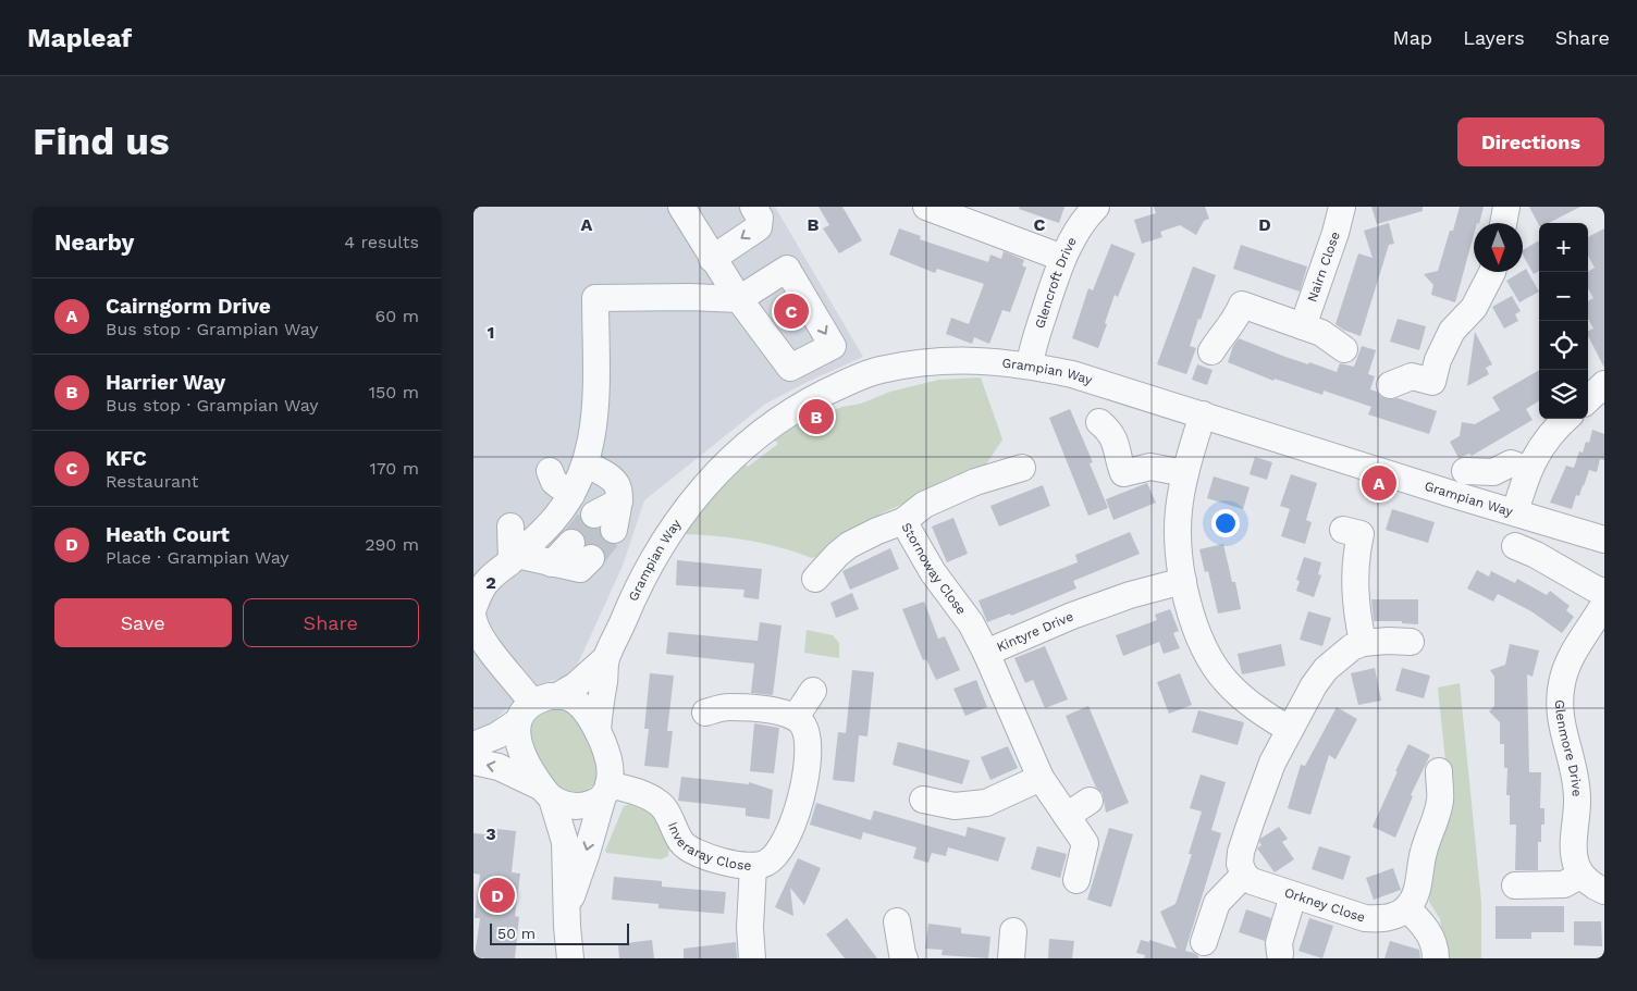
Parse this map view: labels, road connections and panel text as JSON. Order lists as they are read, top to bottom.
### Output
{
  "streets": {
    "street": [
      "Nairn Close",
      "Glencroft Drive",
      "Grampian Way",
      "Stornoway Close",
      "Kintyre Drive",
      "Glenmore Drive",
      "Inveraray Close",
      "Orkney Close"
    ]
  },
  "crossings": [
    ["Glencroft Drive", "Grampian Way"],
    ["Grampian Way", "Inveraray Close"],
    ["Stornoway Close", "Kintyre Drive"]
  ],
  "scale_bar": "50 m",
  "north": "bottom",
  "page": {
    "header": "Mapleaf",
    "nav": ["Map", "Layers", "Share"],
    "buttons": [
      "Directions",
      ["Save", "Share"]
    ],
    "title": "Find us",
    "heading": ["Nearby", "4 results"],
    "map_buttons": ["+", "−"],
    "list": [
      {
        "mark": "A",
        "name": "Cairngorm Drive",
        "note": "Bus stop · Grampian Way",
        "value": "60 m"
      },
      {
        "mark": "B",
        "name": "Harrier Way",
        "note": "Bus stop · Grampian Way",
        "value": "150 m"
      },
      {
        "mark": "C",
        "name": "KFC",
        "note": "Restaurant",
        "value": "170 m"
      },
      {
        "mark": "D",
        "name": "Heath Court",
        "note": "Place · Grampian Way",
        "value": "290 m"
      }
    ],
    "pins": [
      "C",
      "B",
      "A",
      "D"
    ],
    "scale": "50 m"
  },
  "grid": {
    "columns": [
      "A",
      "B",
      "C",
      "D"
    ],
    "rows": ["1", "2", "3"]
  }
}
